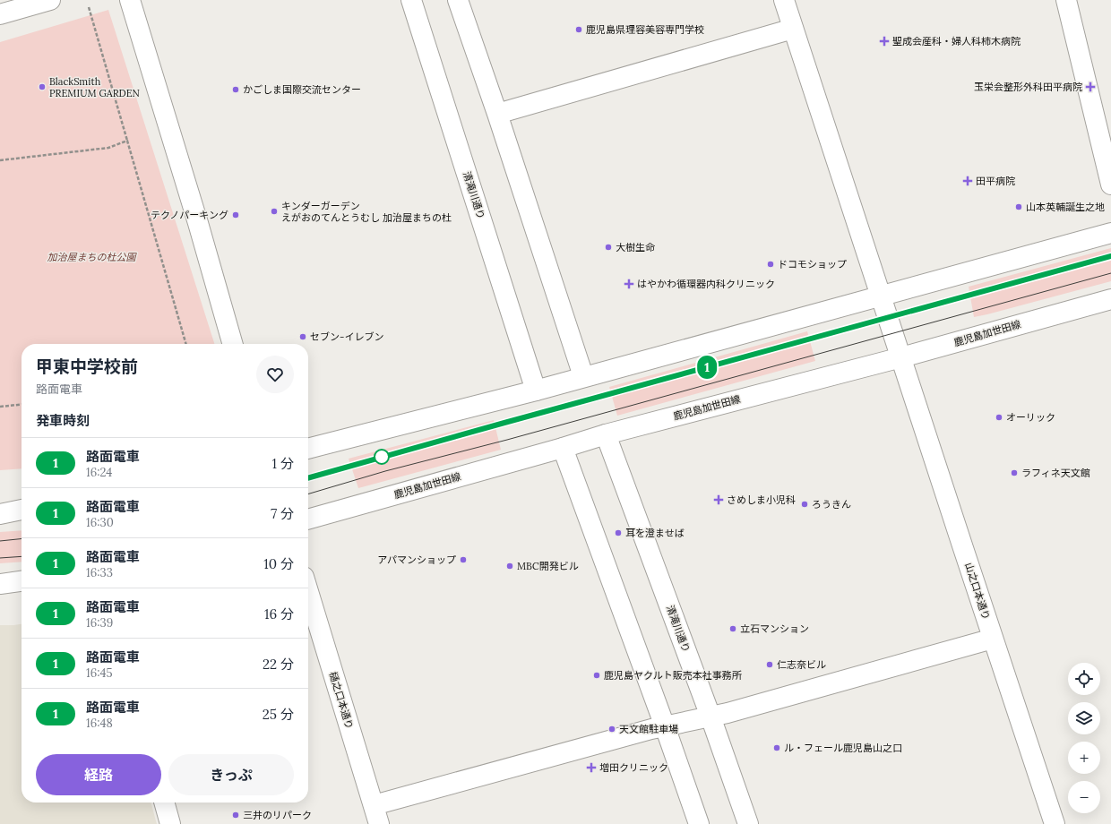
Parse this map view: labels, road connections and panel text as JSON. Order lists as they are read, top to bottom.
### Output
{
  "streets": {
    "street": [
      "清滝川通り",
      "鹿児島加世田線",
      "山之口本通り",
      "樋之口本通り"
    ]
  },
  "crossings": [
    ["清滝川通り", "鹿児島加世田線"],
    ["鹿児島加世田線", "山之口本通り"]
  ],
  "parks": ["加治屋まちの杜公園"],
  "places": {
    "other": [
      "鹿児島県理容美容専門学校",
      "BlackSmith PREMIUM GARDEN",
      "かごしま国際交流センター",
      "山本英輔誕生之地",
      "キンダーガーデン えがおのてんとうむし 加治屋まちの杜",
      "テクノパーキング",
      "大樹生命",
      "ドコモショップ",
      "セブン-イレブン",
      "オーリック",
      "ラフィネ天文館",
      "ろうきん",
      "耳を澄ませば",
      "アパマンショップ",
      "MBC開発ビル",
      "立石マンション",
      "仁志奈ビル",
      "鹿児島ヤクルト販売本社事務所",
      "天文館駐車場",
      "ル・フェール鹿児島山之口",
      "三井のリパーク"
    ],
    "health": [
      "聖成会産科・婦人科柿木病院",
      "玉栄会整形外科田平病院",
      "田平病院",
      "はやかわ循環器内科クリニック",
      "さめしま小児科",
      "増田クリニック"
    ]
  },
  "lines": ["tram line 1"],
  "page": {
    "on_map": "1",
    "heading": [
      ["甲東中学校前", "路面電車"],
      "発車時刻"
    ],
    "list": [
      {
        "mark": "1",
        "name": "路面電車",
        "note": "16:24",
        "value": "1 分"
      },
      {
        "mark": "1",
        "name": "路面電車",
        "note": "16:30",
        "value": "7 分"
      },
      {
        "mark": "1",
        "name": "路面電車",
        "note": "16:33",
        "value": "10 分"
      },
      {
        "mark": "1",
        "name": "路面電車",
        "note": "16:39",
        "value": "16 分"
      },
      {
        "mark": "1",
        "name": "路面電車",
        "note": "16:45",
        "value": "22 分"
      },
      {
        "mark": "1",
        "name": "路面電車",
        "note": "16:48",
        "value": "25 分"
      }
    ],
    "map_buttons": ["+", "−"],
    "buttons": ["経路", "きっぷ"]
  }
}
